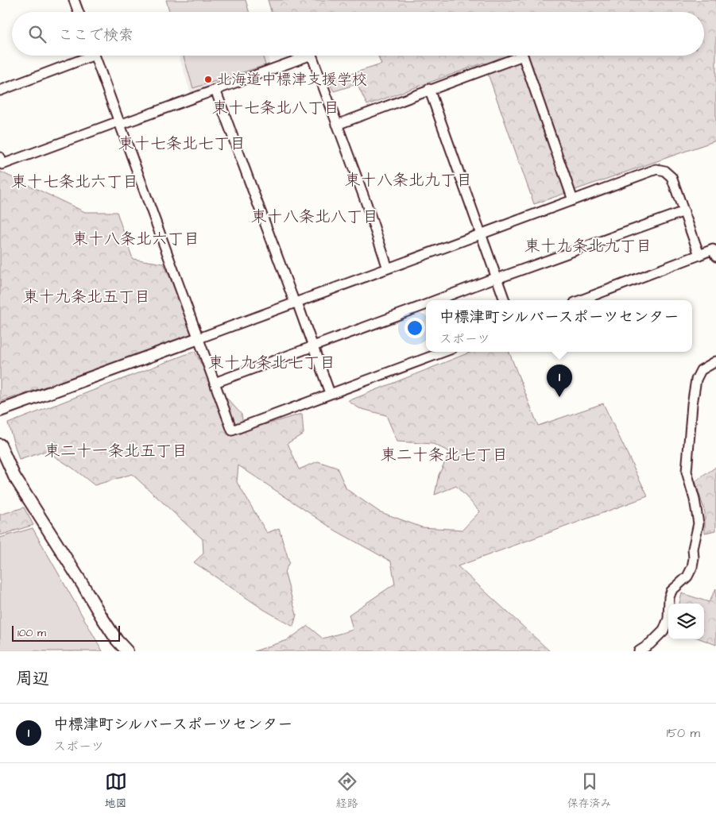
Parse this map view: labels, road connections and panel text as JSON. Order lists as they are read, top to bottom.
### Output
{
  "districts": [
    "東十七条北八丁目",
    "東十七条北七丁目",
    "東十八条北九丁目",
    "東十七条北六丁目",
    "東十八条北八丁目",
    "東十八条北六丁目",
    "東十九条北九丁目",
    "東十九条北五丁目",
    "東十九条北七丁目",
    "東二十一条北五丁目",
    "東二十条北七丁目"
  ],
  "places": ["北海道中標津支援学校"],
  "scale_bar": "100 m",
  "page": {
    "search": "ここで検索",
    "popup": ["中標津町シルバースポーツセンター", "スポーツ"],
    "pins": "1",
    "scale": "100 m",
    "heading": "周辺",
    "list": [
      {
        "mark": "1",
        "name": "中標津町シルバースポーツセンター",
        "note": "スポーツ",
        "value": "150 m"
      }
    ],
    "nav": ["地図", "経路", "保存済み"]
  }
}
